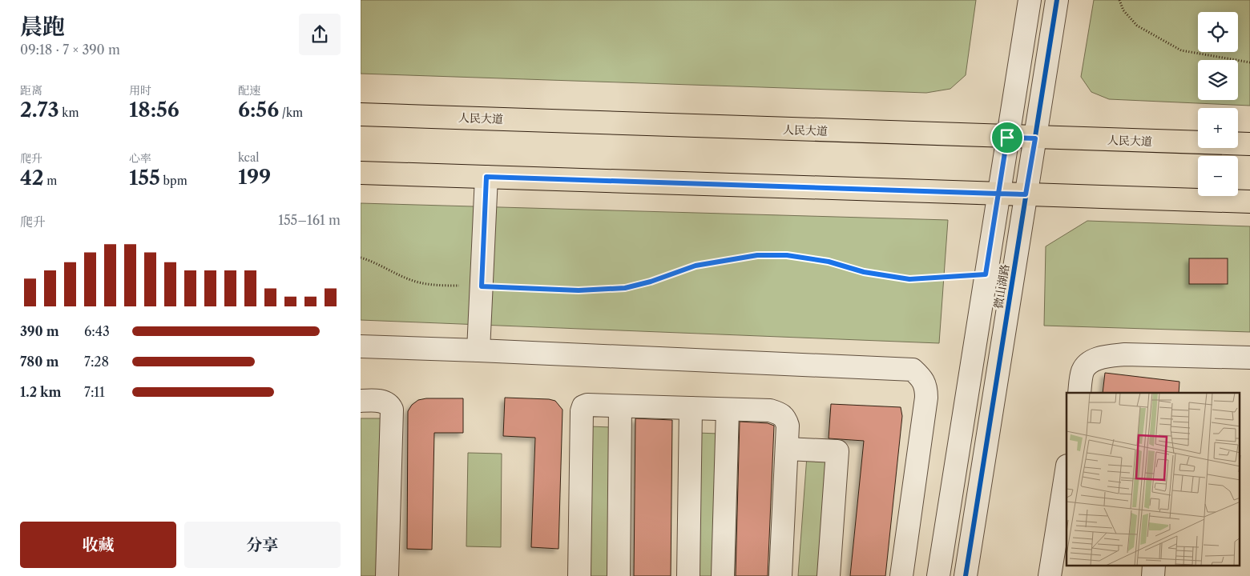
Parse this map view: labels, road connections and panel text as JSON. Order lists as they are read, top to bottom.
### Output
{
  "streets": {
    "main road": ["人民大道"],
    "street": ["微山湖路"]
  },
  "crossings": [
    ["人民大道", "微山湖路"]
  ],
  "page": {
    "heading": ["晨跑", "09:18 · 7 × 390 m"],
    "map_buttons": ["+", "−"],
    "stats": [
      ["距离", "2.73 km"],
      ["用时", "18:56"],
      ["配速", "6:56 /km"],
      ["爬升", "42 m"],
      ["心率", "155 bpm"],
      ["kcal", "199"]
    ],
    "chart": ["爬升", "155–161 m"],
    "list": [
      {
        "name": "390 m",
        "note": "6:43"
      },
      {
        "name": "780 m",
        "note": "7:28"
      },
      {
        "name": "1.2 km",
        "note": "7:11"
      }
    ],
    "buttons": ["收藏", "分享"]
  }
}
